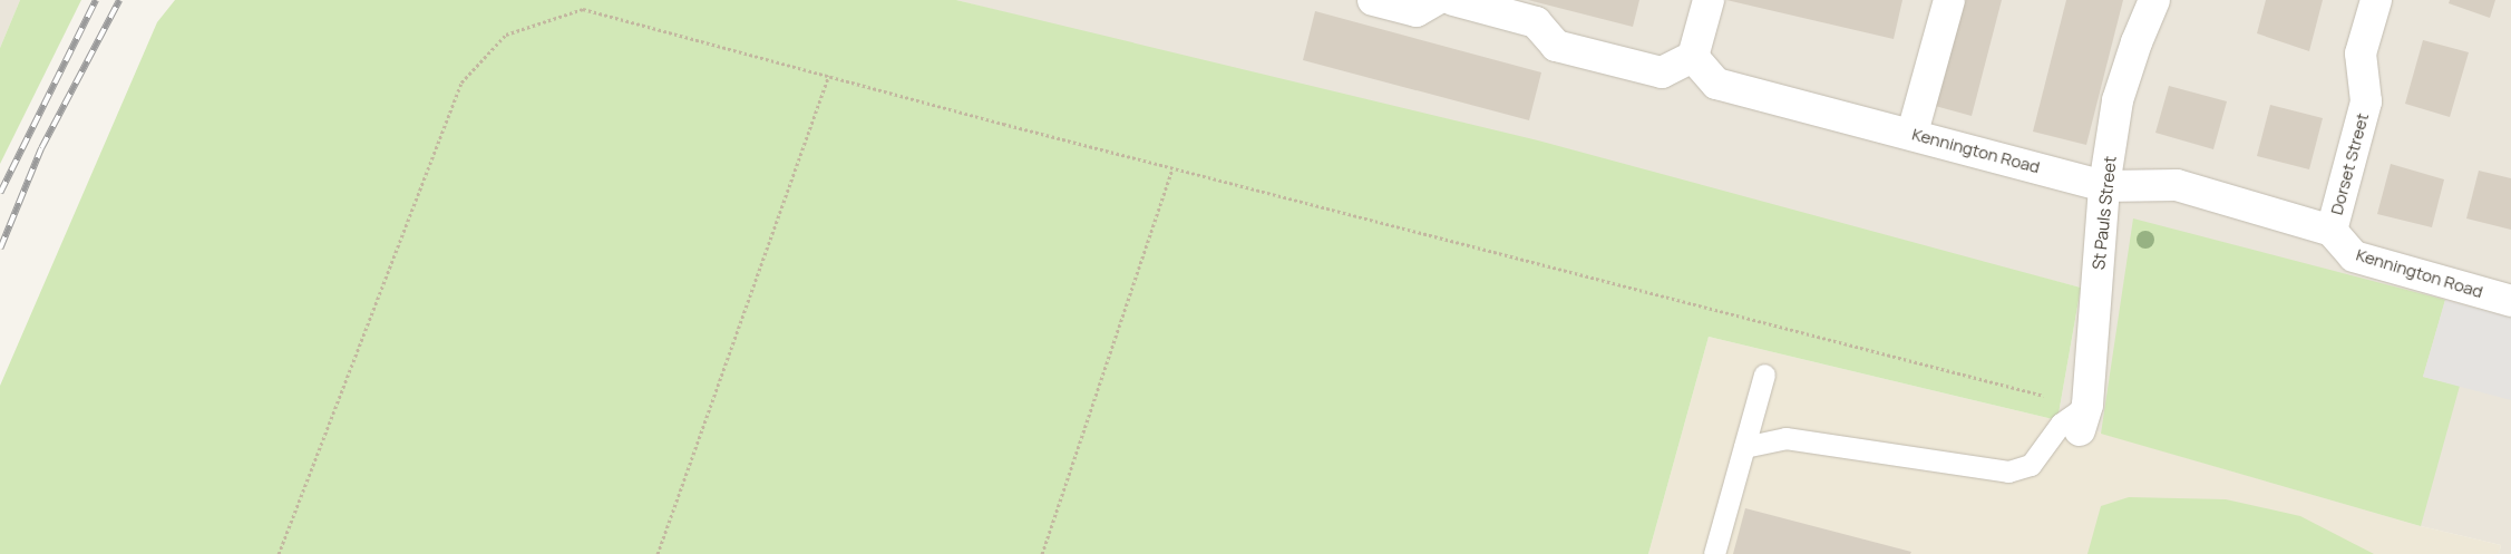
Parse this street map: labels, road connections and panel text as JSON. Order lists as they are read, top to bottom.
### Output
{
  "streets": {
    "street": ["Kennington Road", "Dorset Street", "St Pauls Street"]
  },
  "crossings": [
    ["Kennington Road", "Dorset Street"],
    ["Kennington Road", "St Pauls Street"]
  ]
}
